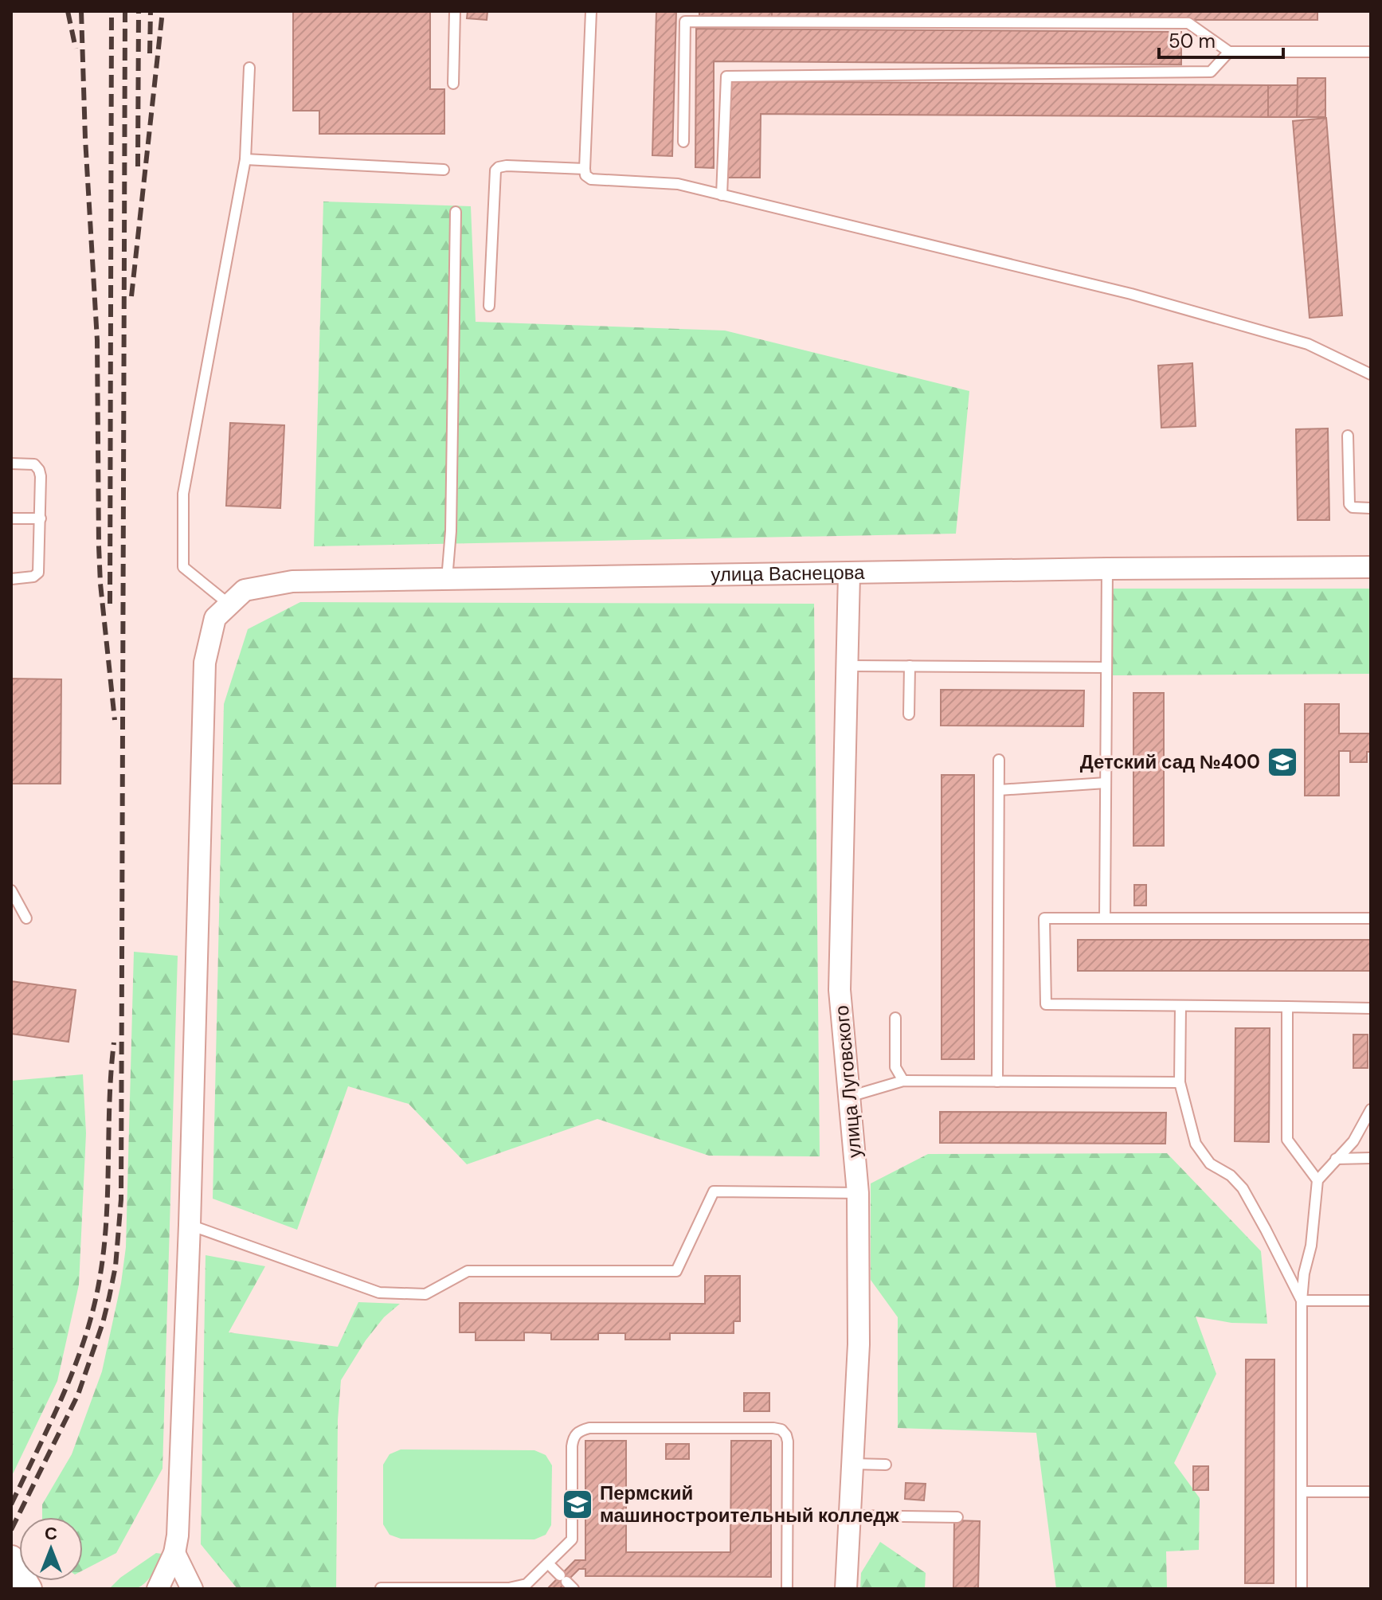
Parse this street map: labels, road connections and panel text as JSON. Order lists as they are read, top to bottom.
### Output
{
  "streets": {
    "street": ["улица Васнецова", "улица Луговского"]
  },
  "crossings": [
    ["улица Васнецова", "улица Луговского"]
  ],
  "places": {
    "school or university": ["Детский сад №400", "Пермский машиностроительный колледж"]
  },
  "scale_bar": "50 m",
  "north": "top"
}
